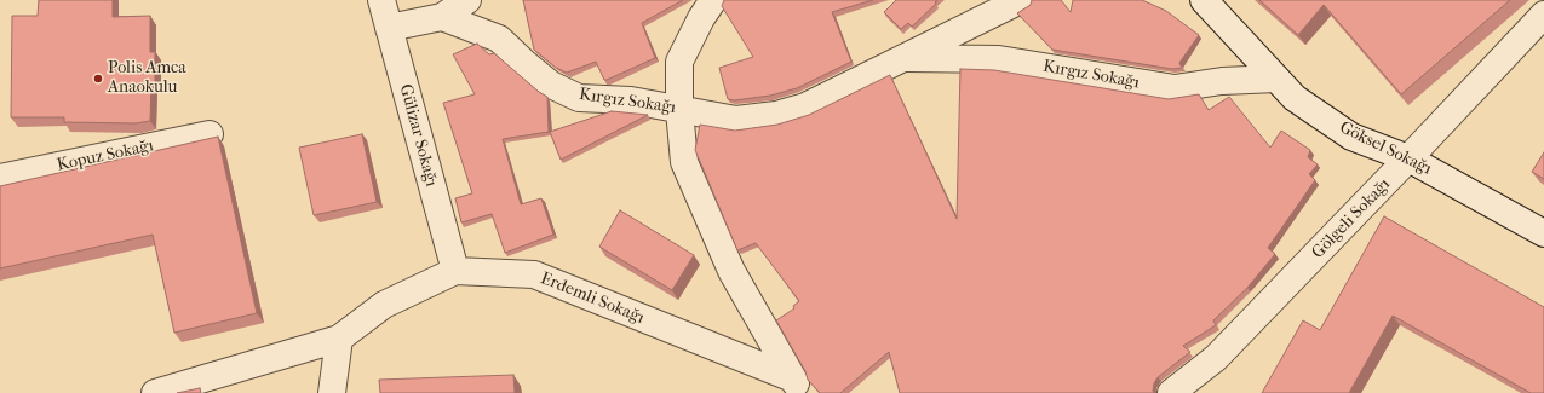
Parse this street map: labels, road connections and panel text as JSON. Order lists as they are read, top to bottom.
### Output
{
  "streets": {
    "street": [
      "Kırgız Sokağı",
      "Gülizar Sokağı",
      "Göksel Sokağı",
      "Kopuz Sokağı",
      "Gölgeli Sokağı",
      "Erdemli Sokağı"
    ]
  },
  "crossings": [
    ["Kırgız Sokağı", "Göksel Sokağı"],
    ["Gülizar Sokağı", "Erdemli Sokağı"],
    ["Göksel Sokağı", "Gölgeli Sokağı"]
  ],
  "places": ["Polis Amca Anaokulu"]
}
